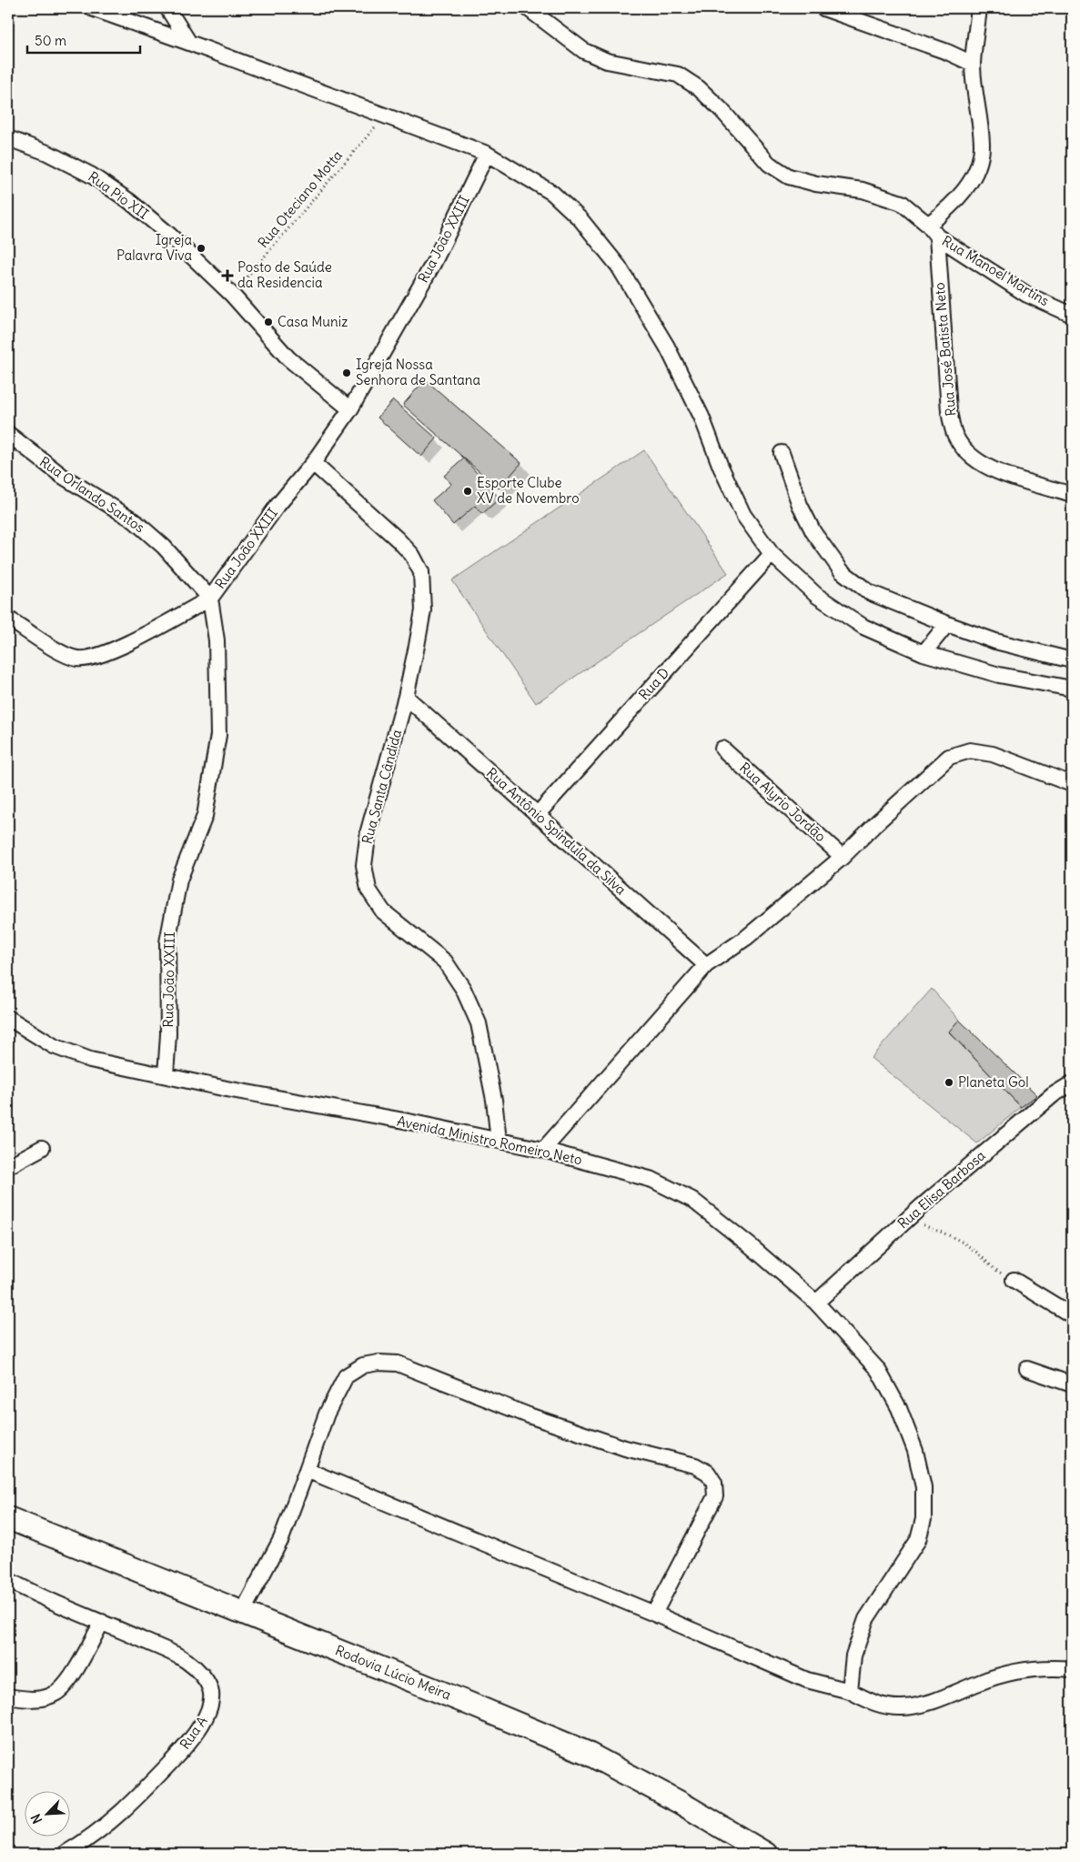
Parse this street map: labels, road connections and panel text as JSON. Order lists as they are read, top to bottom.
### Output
{
  "streets": {
    "highway": ["Rodovia Lúcio Meira"],
    "street": [
      "Rua Pio XII",
      "Rua João XXIII",
      "Rua Manoel Martins",
      "Rua José Batista Neto",
      "Rua Orlando Santos",
      "Rua D",
      "Rua Santa Cândida",
      "Rua Alyrio Jordão",
      "Rua Antônio Spindula da Silva",
      "Avenida Ministro Romeiro Neto",
      "Rua Elisa Barbosa",
      "Rua A"
    ],
    "path": ["Rua Oteciano Motta"]
  },
  "crossings": [
    ["Rua Pio XII", "Rua Oteciano Motta"],
    ["Rua Pio XII", "Rua João XXIII"],
    ["Rua João XXIII", "Rua Orlando Santos"],
    ["Rua João XXIII", "Rua Santa Cândida"],
    ["Rua João XXIII", "Avenida Ministro Romeiro Neto"],
    ["Rua Manoel Martins", "Rua José Batista Neto"],
    ["Rua D", "Rua Antônio Spindula da Silva"],
    ["Rua Santa Cândida", "Rua Antônio Spindula da Silva"],
    ["Rua Santa Cândida", "Avenida Ministro Romeiro Neto"],
    ["Avenida Ministro Romeiro Neto", "Rua Elisa Barbosa"]
  ],
  "places": {
    "other": [
      "Igreja Palavra Viva",
      "Casa Muniz",
      "Igreja Nossa Senhora de Santana",
      "Esporte Clube XV de Novembro",
      "Planeta Gol"
    ],
    "health": ["Posto de Saúde da Residencia"]
  },
  "scale_bar": "50 m",
  "north": "bottom left"
}
